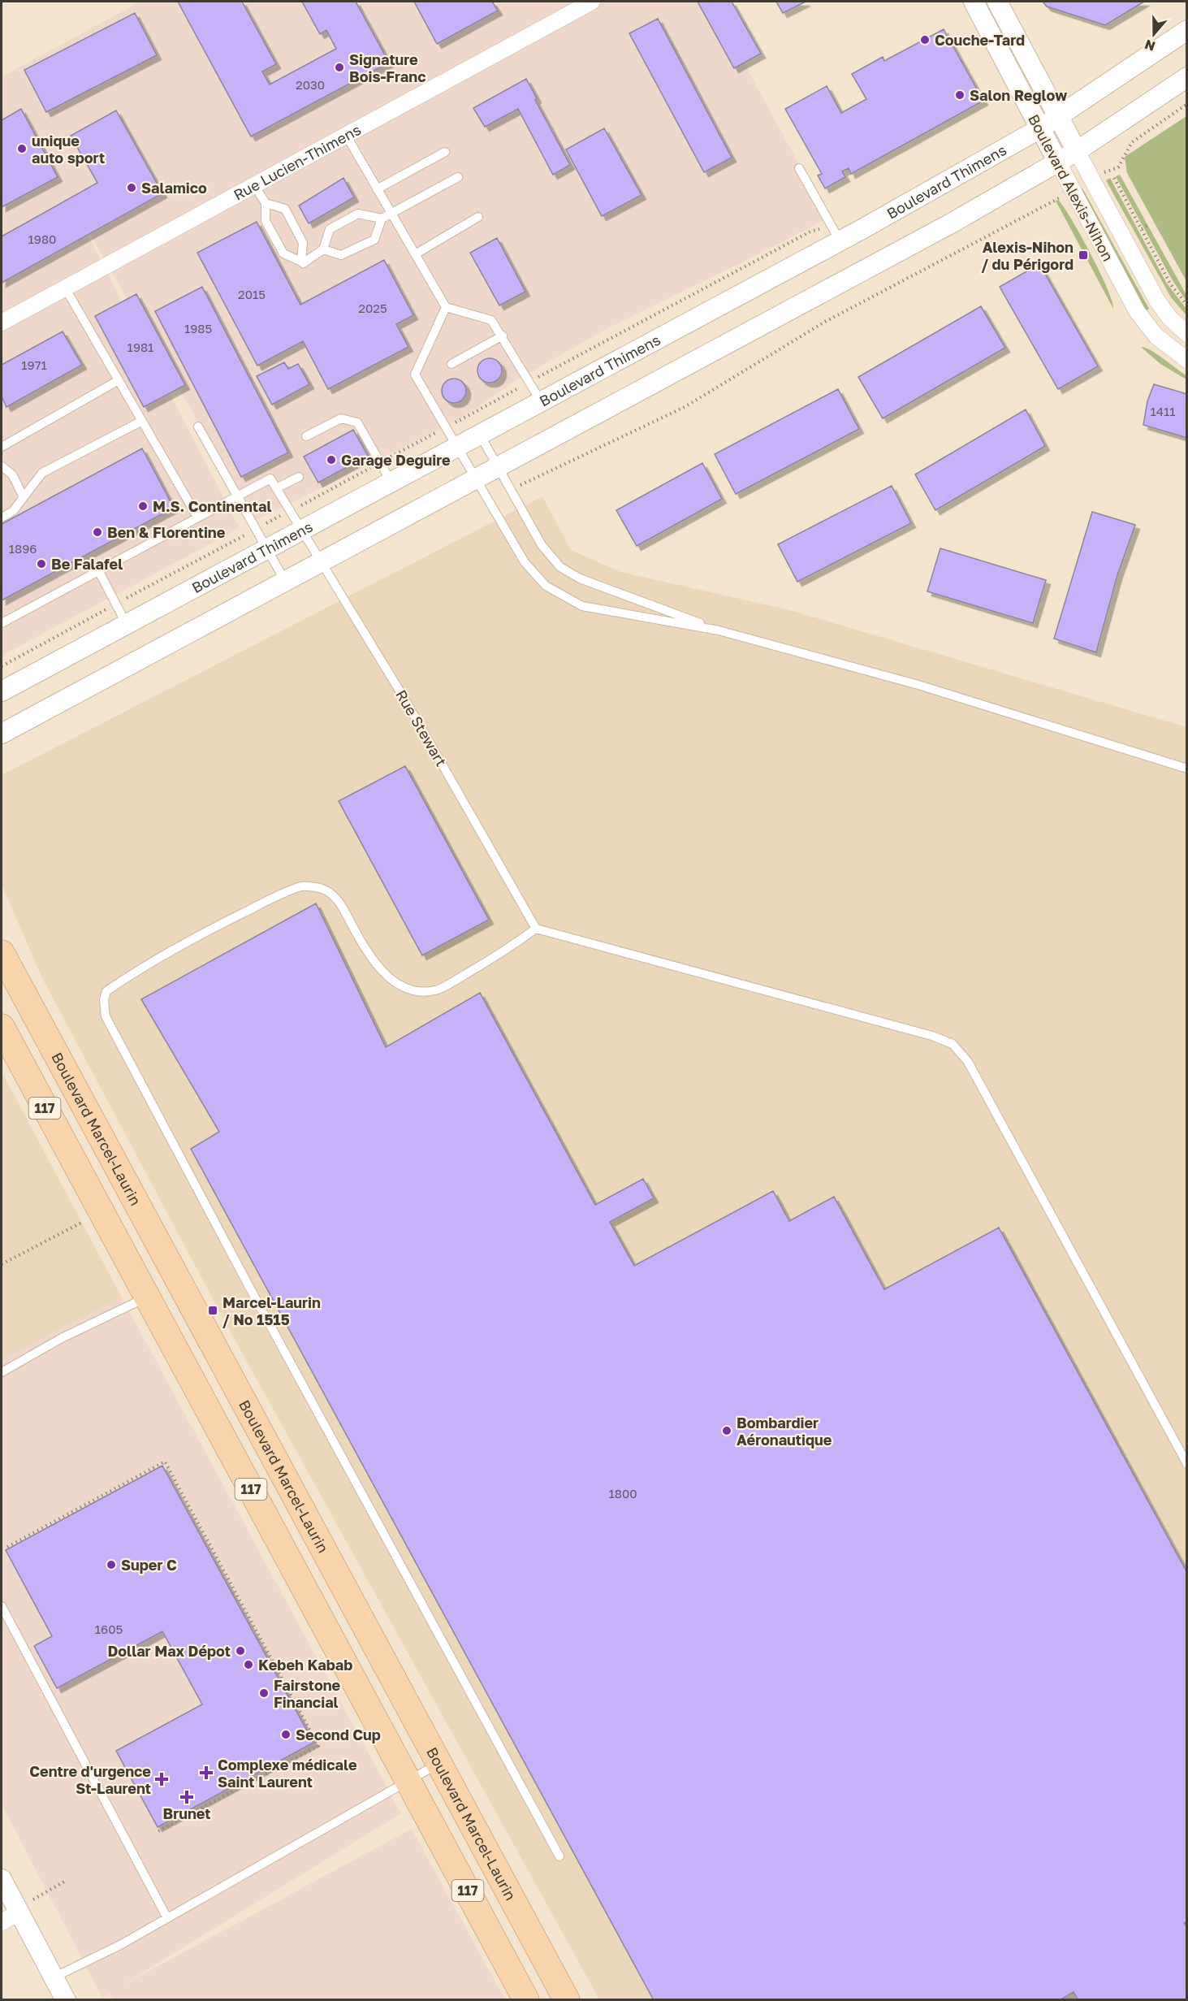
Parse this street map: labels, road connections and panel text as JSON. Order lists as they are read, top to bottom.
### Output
{
  "streets": {
    "main road": ["117", "Boulevard Marcel-Laurin"],
    "street": ["Rue Lucien-Thimens", "Boulevard Thimens", "Boulevard Alexis-Nihon"],
    "lane": ["Rue Stewart"]
  },
  "crossings": [
    ["Boulevard Thimens", "Boulevard Alexis-Nihon"],
    ["Boulevard Thimens", "Rue Stewart"]
  ],
  "places": {
    "other": [
      "Couche-Tard",
      "Signature Bois-Franc",
      "Salon Reglow",
      "unique auto sport",
      "Salamico",
      "Garage Deguire",
      "M.S. Continental",
      "Ben & Florentine",
      "Be Falafel",
      "Bombardier Aéronautique",
      "Super C",
      "Dollar Max Dépot",
      "Kebeh Kabab",
      "Fairstone Financial",
      "Second Cup"
    ],
    "transit": ["Alexis-Nihon / du Périgord", "Marcel-Laurin / No 1515"],
    "health": ["Complexe médicale Saint Laurent", "Centre d'urgence St-Laurent", "Brunet"]
  },
  "house_numbers": [
    "2030",
    "1980",
    "2015",
    "2025",
    "1985",
    "1981",
    "1971",
    "1411",
    "1896",
    "1800",
    "1605"
  ],
  "north": "bottom"
}
